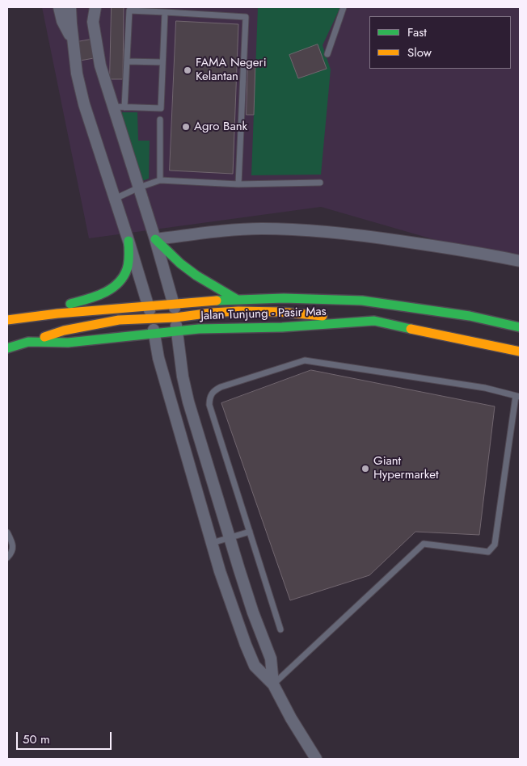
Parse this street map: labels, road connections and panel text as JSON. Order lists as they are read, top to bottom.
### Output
{
  "streets": {
    "main road": ["Jalan Tunjung - Pasir Mas"]
  },
  "places": ["FAMA Negeri Kelantan", "Agro Bank", "Giant Hypermarket"],
  "legend": ["Fast", "Slow"],
  "scale_bar": "50 m"
}
